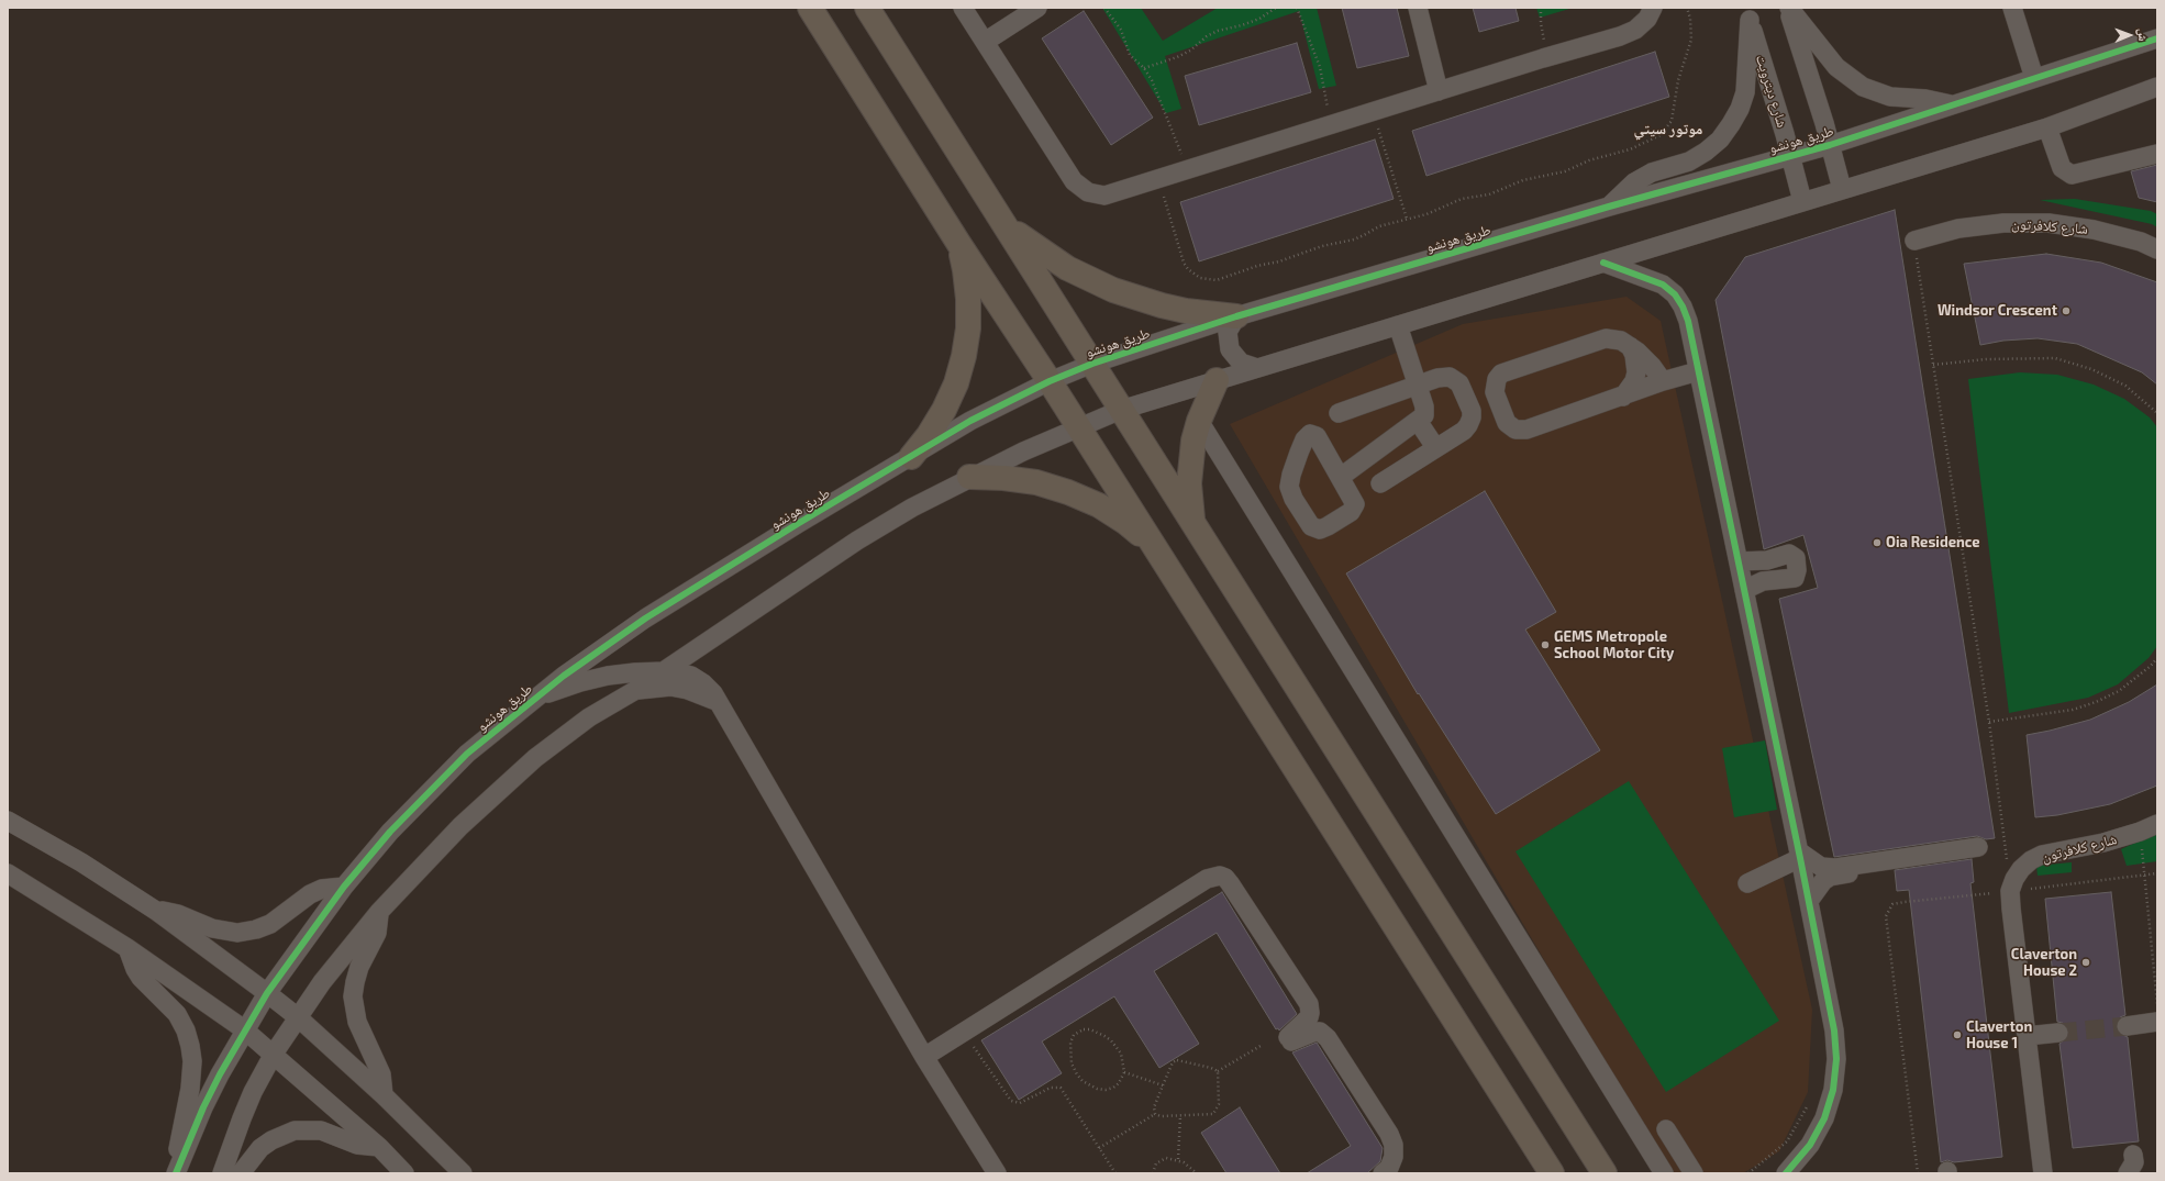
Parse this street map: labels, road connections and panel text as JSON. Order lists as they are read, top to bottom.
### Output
{
  "streets": {
    "street": ["شارع ديترويت", "طريق هونشو", "شارع كلافرتون"]
  },
  "crossings": [
    ["شارع ديترويت", "طريق هونشو"]
  ],
  "districts": ["موتور سيتي"],
  "places": [
    "Windsor Crescent",
    "Oia Residence",
    "GEMS Metropole School Motor City",
    "Claverton House 2",
    "Claverton House 1"
  ],
  "north": "right"
}
